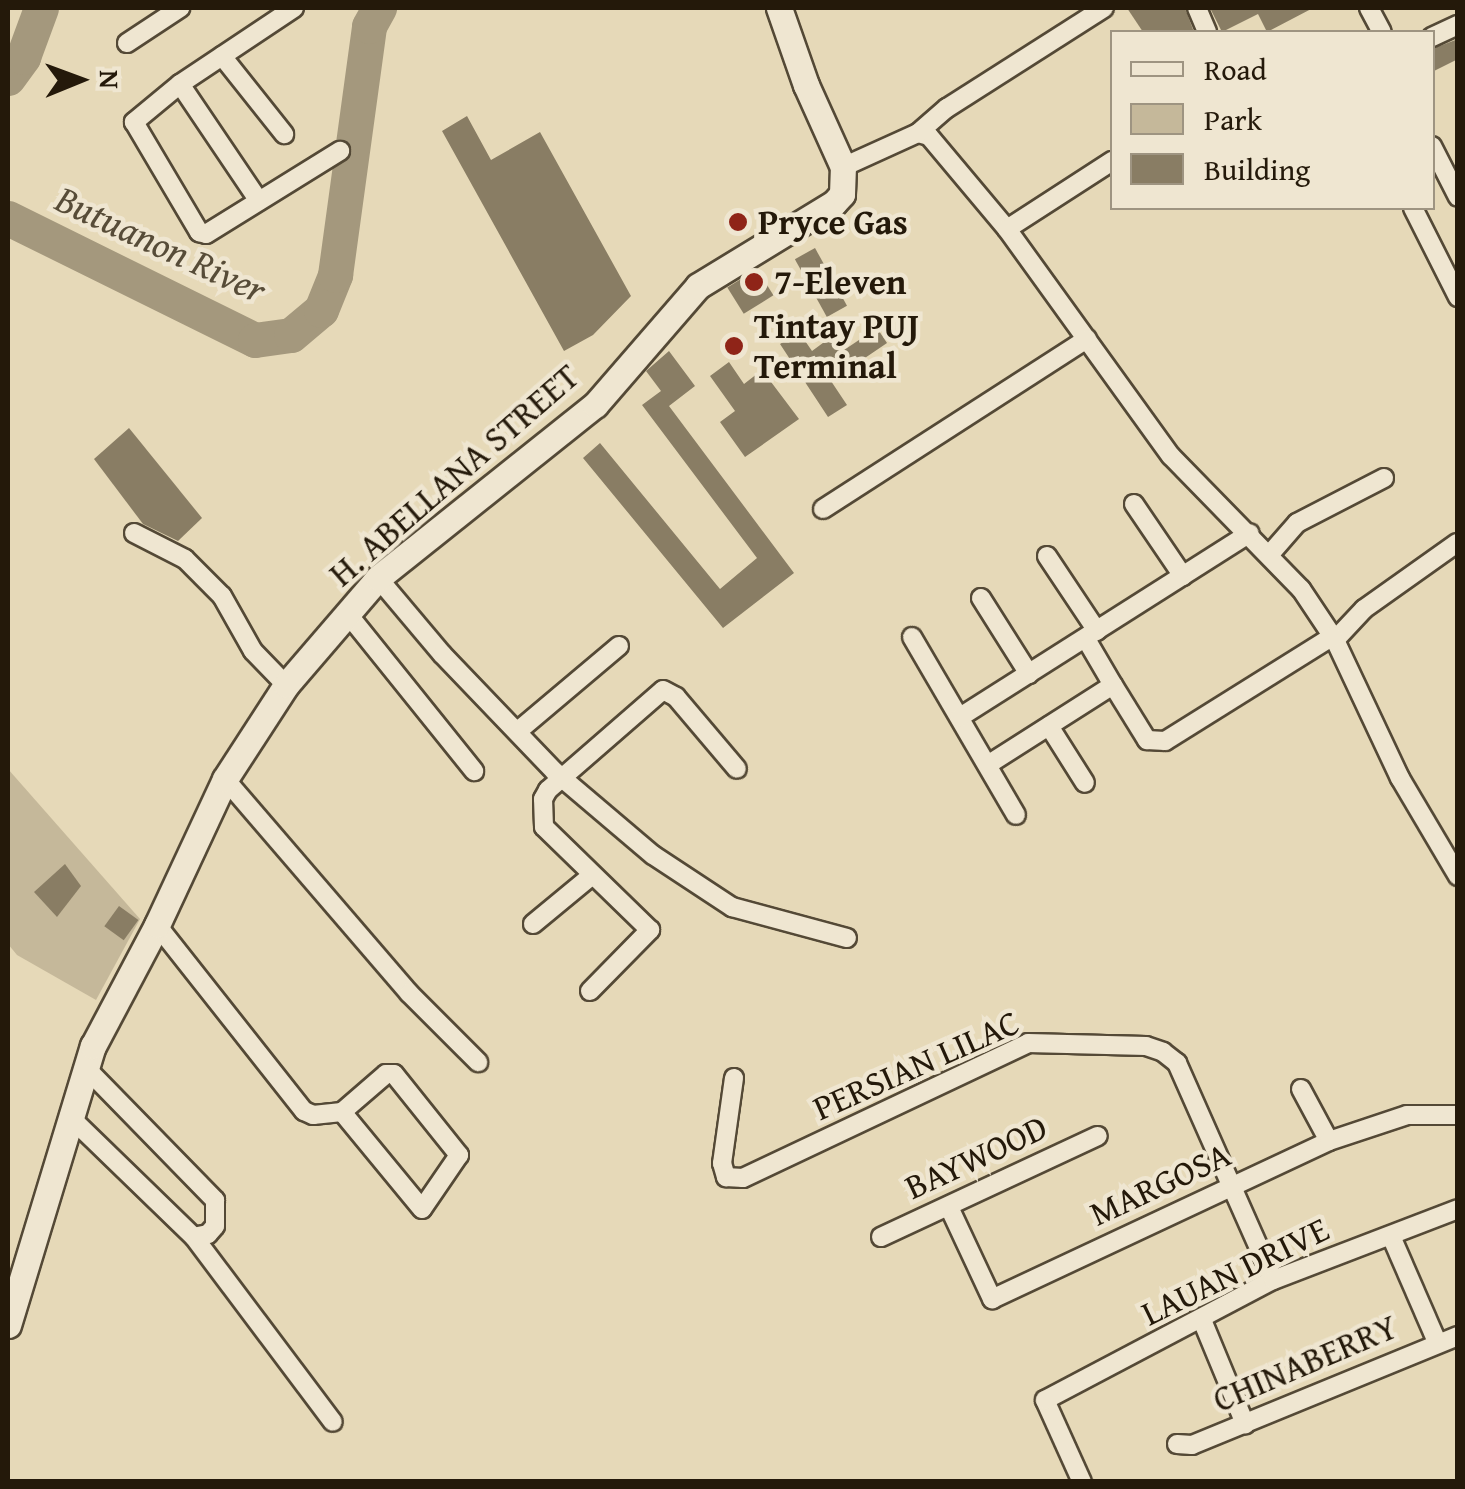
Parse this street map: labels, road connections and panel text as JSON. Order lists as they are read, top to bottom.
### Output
{
  "streets": {
    "main road": ["H. ABELLANA STREET"],
    "street": [
      "PERSIAN LILAC",
      "BAYWOOD",
      "MARGOSA",
      "LAUAN DRIVE",
      "CHINABERRY"
    ]
  },
  "crossings": [
    ["PERSIAN LILAC", "MARGOSA"],
    ["PERSIAN LILAC", "LAUAN DRIVE"],
    ["BAYWOOD", "MARGOSA"]
  ],
  "water": ["Butuanon River"],
  "places": ["Pryce Gas", "7-Eleven", "Tintay PUJ Terminal"],
  "legend": ["Road", "Park", "Building"],
  "north": "right"
}
